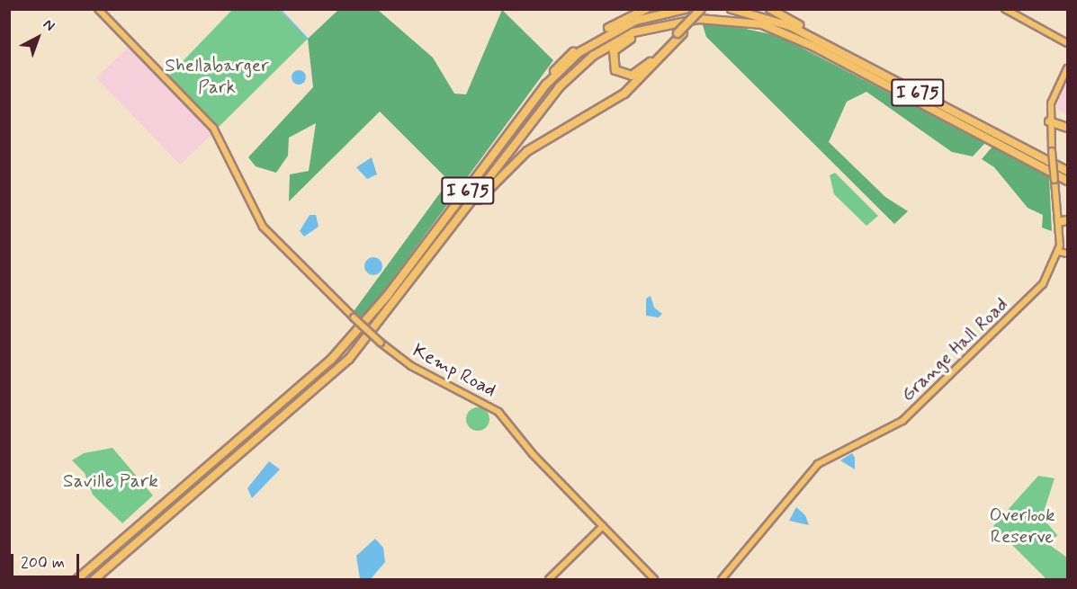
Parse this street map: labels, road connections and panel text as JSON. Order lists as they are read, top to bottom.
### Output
{
  "streets": {
    "highway": ["I 675"],
    "main road": ["Grange Hall Road", "Kemp Road"]
  },
  "parks": ["Shellabarger Park", "Saville Park", "Overlook Reserve"],
  "scale_bar": "200 m",
  "north": "top right"
}
